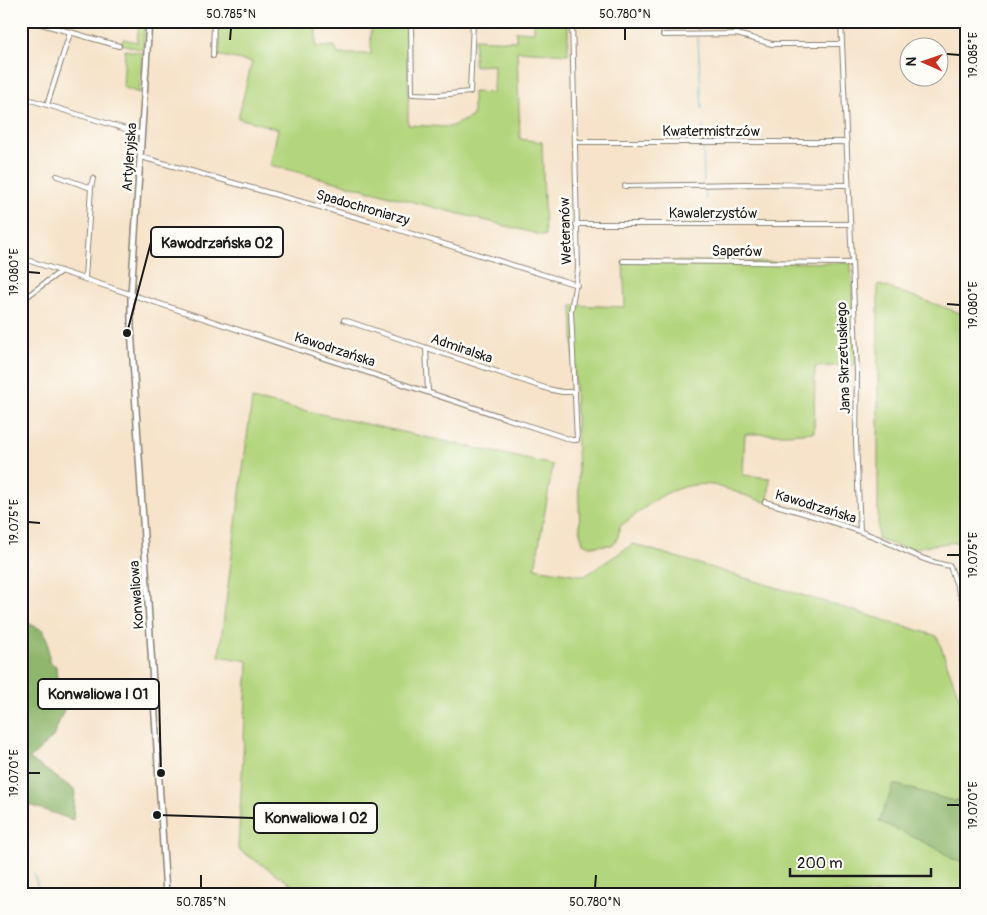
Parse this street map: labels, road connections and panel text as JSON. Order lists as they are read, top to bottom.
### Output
{
  "streets": {
    "street": [
      "Kwatermistrzów",
      "Artyleryjska",
      "Spadochroniarzy",
      "Kawalerzystów",
      "Weteranów",
      "Saperów",
      "Admiralska",
      "Kawodrzańska",
      "Jana Skrzetuskiego",
      "Konwaliowa"
    ]
  },
  "crossings": [
    ["Kwatermistrzów", "Weteranów"],
    ["Kwatermistrzów", "Jana Skrzetuskiego"],
    ["Artyleryjska", "Spadochroniarzy"],
    ["Artyleryjska", "Kawodrzańska"],
    ["Artyleryjska", "Konwaliowa"],
    ["Spadochroniarzy", "Weteranów"],
    ["Kawalerzystów", "Weteranów"],
    ["Kawalerzystów", "Jana Skrzetuskiego"],
    ["Weteranów", "Admiralska"],
    ["Weteranów", "Kawodrzańska"],
    ["Saperów", "Jana Skrzetuskiego"],
    ["Kawodrzańska", "Jana Skrzetuskiego"],
    ["Kawodrzańska", "Konwaliowa"]
  ],
  "places": ["Kawodrzańska 02", "Konwaliowa I 01", "Konwaliowa I 02"],
  "scale_bar": "200 m",
  "north": "left",
  "coordinates": [
    "50.785°N",
    "50.780°N",
    "19.085°E",
    "19.080°E",
    "19.075°E",
    "19.070°E"
  ]
}
